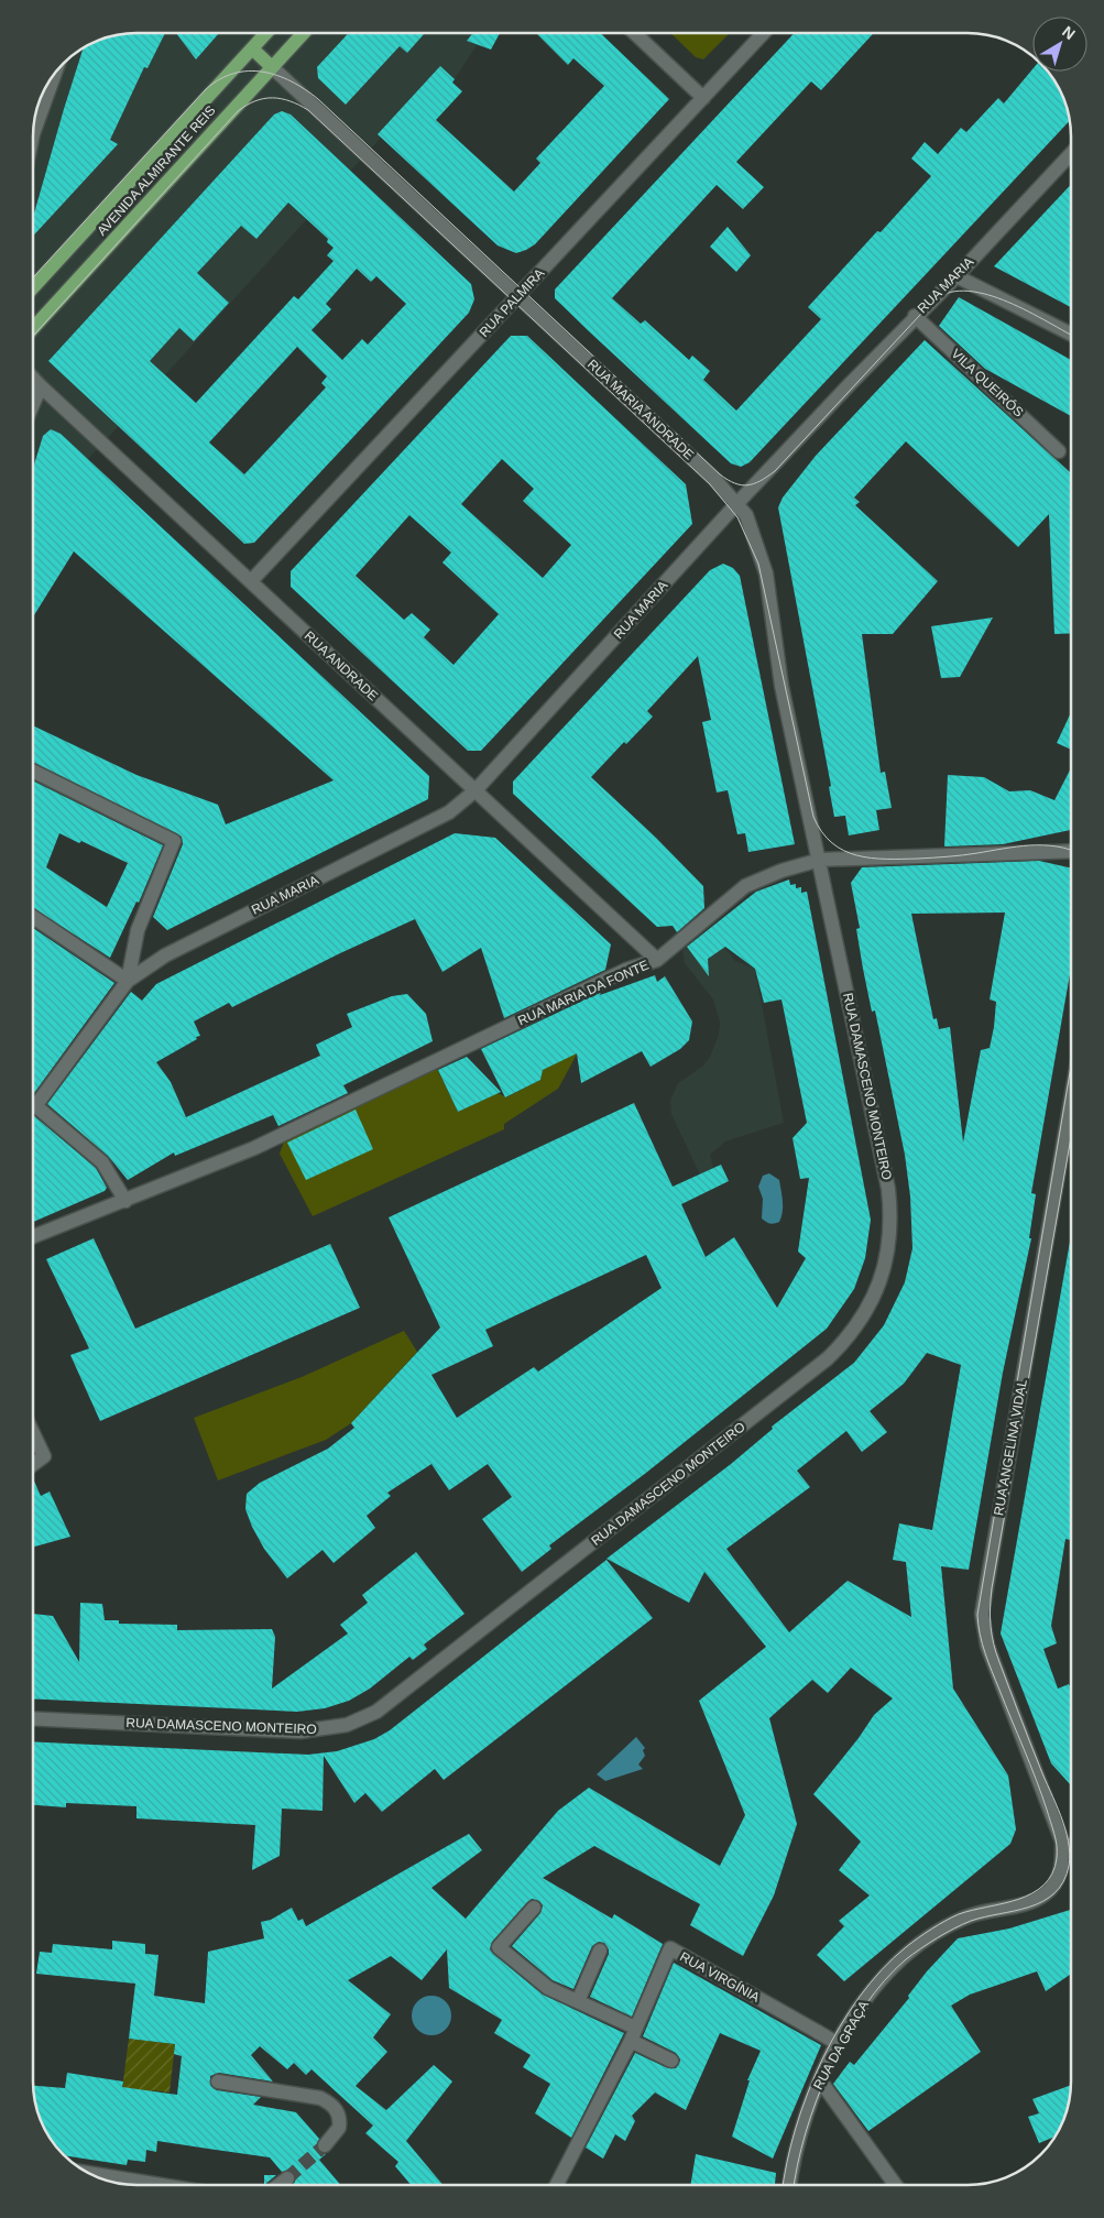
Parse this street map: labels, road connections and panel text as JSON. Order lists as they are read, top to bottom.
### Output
{
  "streets": {
    "main road": ["AVENIDA ALMIRANTE REIS"],
    "street": [
      "RUA MARIA",
      "RUA PALMIRA",
      "VILA QUEIRÓS",
      "RUA MARIA ANDRADE",
      "RUA ANDRADE",
      "RUA MARIA DA FONTE",
      "RUA DAMASCENO MONTEIRO",
      "RUA ANGELINA VIDAL",
      "RUA VIRGÍNIA",
      "RUA DA GRAÇA"
    ]
  },
  "crossings": [
    ["AVENIDA ALMIRANTE REIS", "RUA MARIA ANDRADE"],
    ["RUA MARIA", "VILA QUEIRÓS"],
    ["RUA MARIA", "RUA MARIA ANDRADE"],
    ["RUA MARIA", "RUA ANDRADE"],
    ["RUA PALMIRA", "RUA MARIA ANDRADE"],
    ["RUA PALMIRA", "RUA ANDRADE"],
    ["RUA MARIA ANDRADE", "RUA MARIA DA FONTE"],
    ["RUA MARIA ANDRADE", "RUA DAMASCENO MONTEIRO"],
    ["RUA ANDRADE", "RUA MARIA DA FONTE"],
    ["RUA MARIA DA FONTE", "RUA DAMASCENO MONTEIRO"],
    ["RUA ANGELINA VIDAL", "RUA DA GRAÇA"],
    ["RUA VIRGÍNIA", "RUA DA GRAÇA"]
  ],
  "north": "top right"
}
